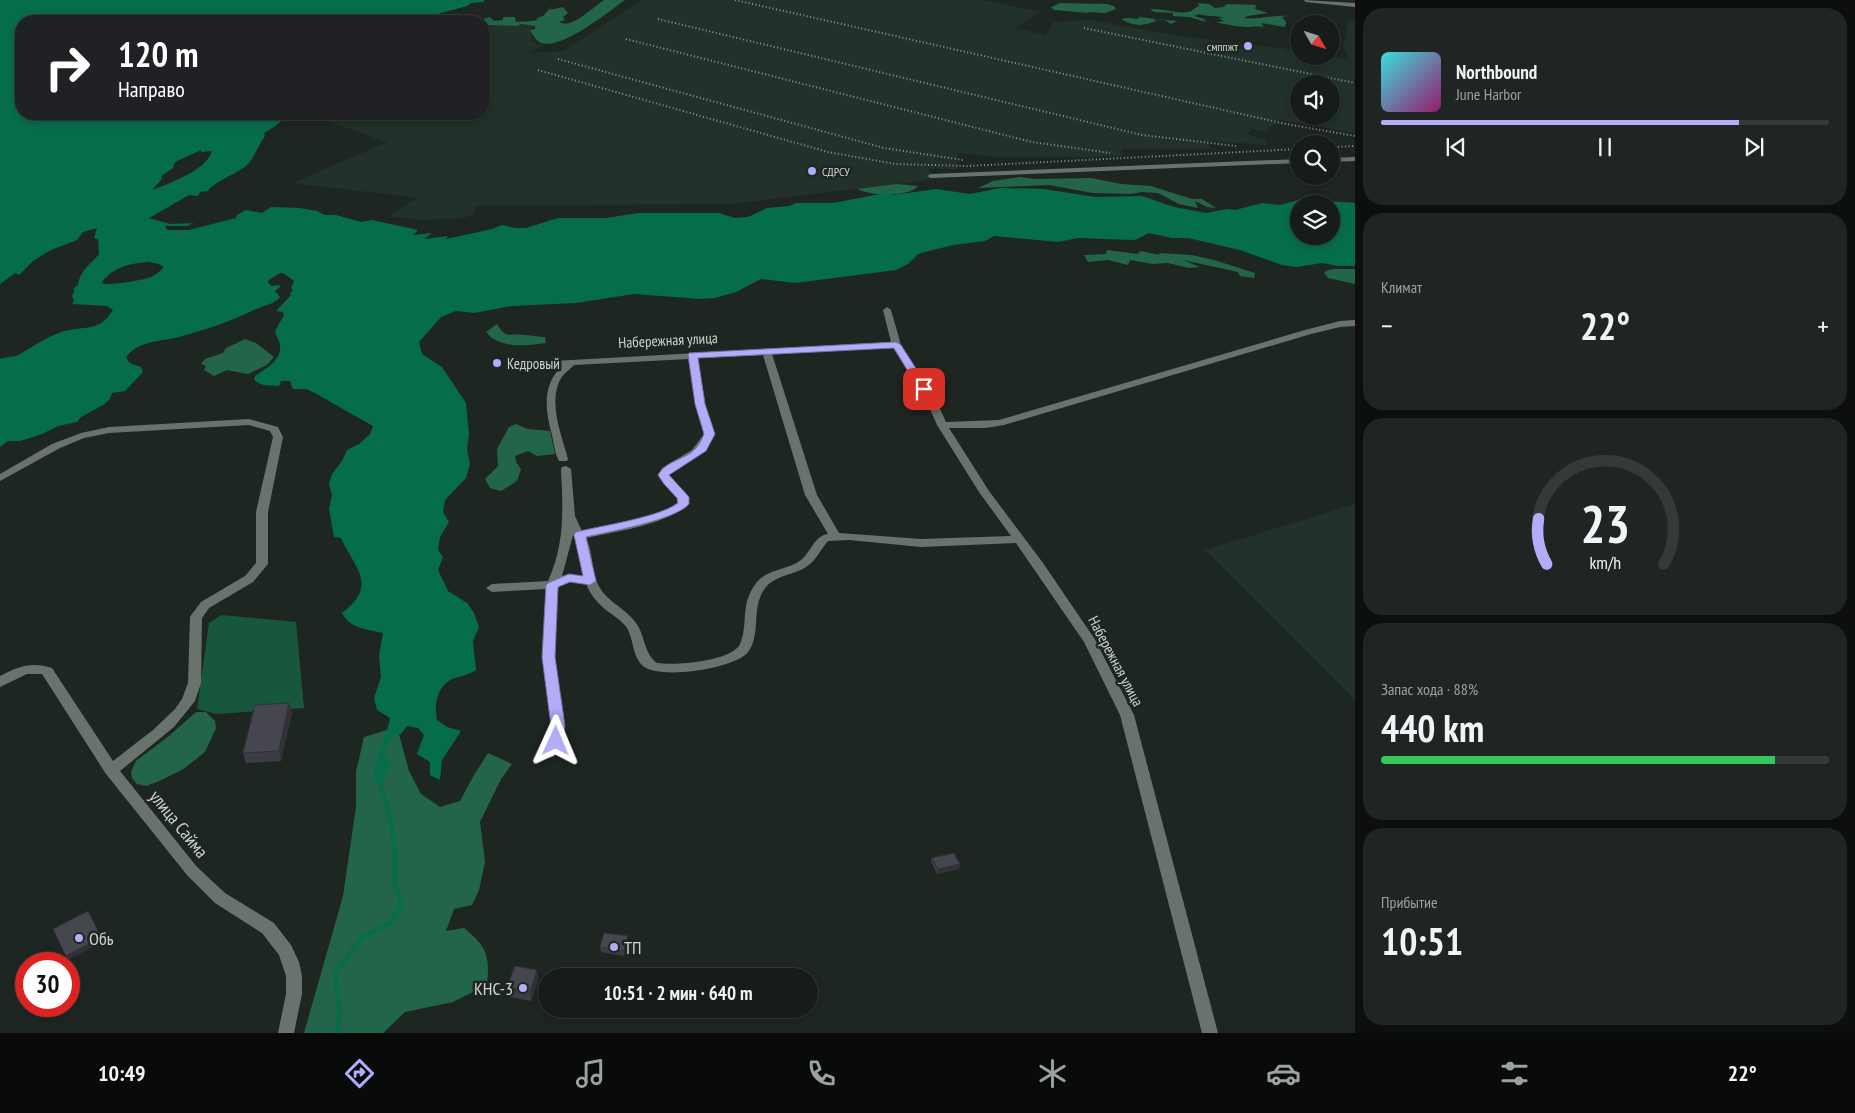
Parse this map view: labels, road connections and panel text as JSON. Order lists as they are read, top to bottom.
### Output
{
  "streets": {
    "street": ["Набережная улица", "улица Сайма"]
  },
  "places": [
    "смппжт",
    "СДРСУ",
    "Кедровый",
    "Обь",
    "ТП",
    "КНС-3"
  ],
  "north": "bottom right",
  "page": {
    "turn": ["120 m", "Направо"],
    "song": ["Northbound", "June Harbor"],
    "tile": [
      "Климат",
      ["Запас хода · 88%", "440 km"],
      ["Прибытие", "10:51"]
    ],
    "heat": ["−", "22°", "+"],
    "limit": "30",
    "trip": "10:51 · 2 мин · 640 m",
    "tabs": ["10:49", "22°"],
    "gauge": ["23", "km/h"]
  }
}
